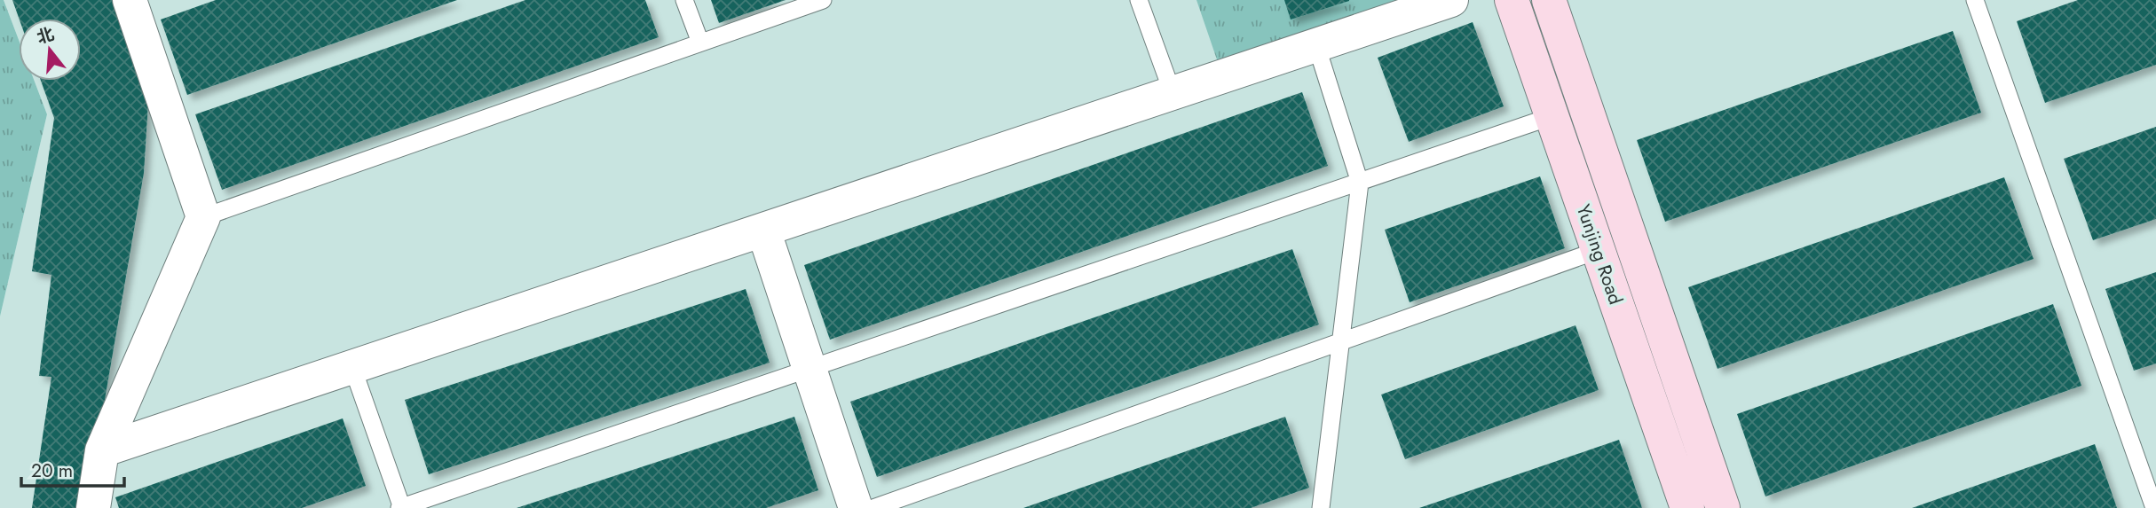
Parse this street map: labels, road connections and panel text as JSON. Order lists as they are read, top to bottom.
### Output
{
  "streets": {
    "street": ["Yunjing Road"]
  },
  "scale_bar": "20 m",
  "north": "top"
}
